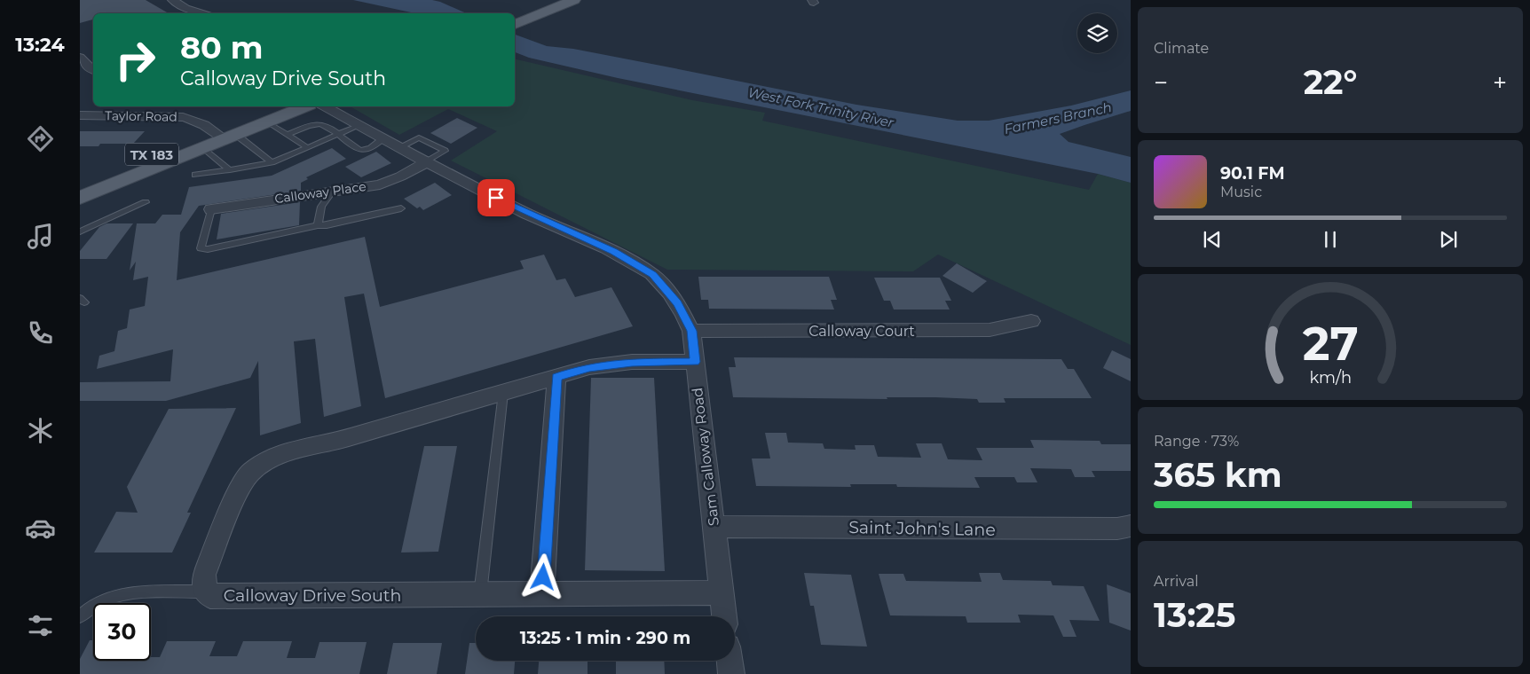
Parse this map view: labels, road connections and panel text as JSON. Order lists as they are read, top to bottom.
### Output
{
  "streets": {
    "main road": ["TX 183"],
    "street": [
      "Taylor Road",
      "Calloway Place",
      "Calloway Court",
      "Sam Calloway Road",
      "Saint John's Lane",
      "Calloway Drive South"
    ]
  },
  "crossings": [
    ["Taylor Road", "TX 183"],
    ["Calloway Place", "Sam Calloway Road"],
    ["Calloway Court", "Sam Calloway Road"],
    ["Sam Calloway Road", "Saint John's Lane"],
    ["Sam Calloway Road", "Calloway Drive South"]
  ],
  "water": ["West Fork Trinity River", "Farmers Branch"],
  "page": {
    "tabs": "13:24",
    "tile": [
      "Climate",
      ["Range · 73%", "365 km"],
      ["Arrival", "13:25"]
    ],
    "turn": ["80 m", "Calloway Drive South"],
    "heat": ["−", "22°", "+"],
    "song": ["90.1 FM", "Music"],
    "limit": "30",
    "trip": "13:25 · 1 min · 290 m",
    "gauge": ["27", "km/h"]
  }
}
